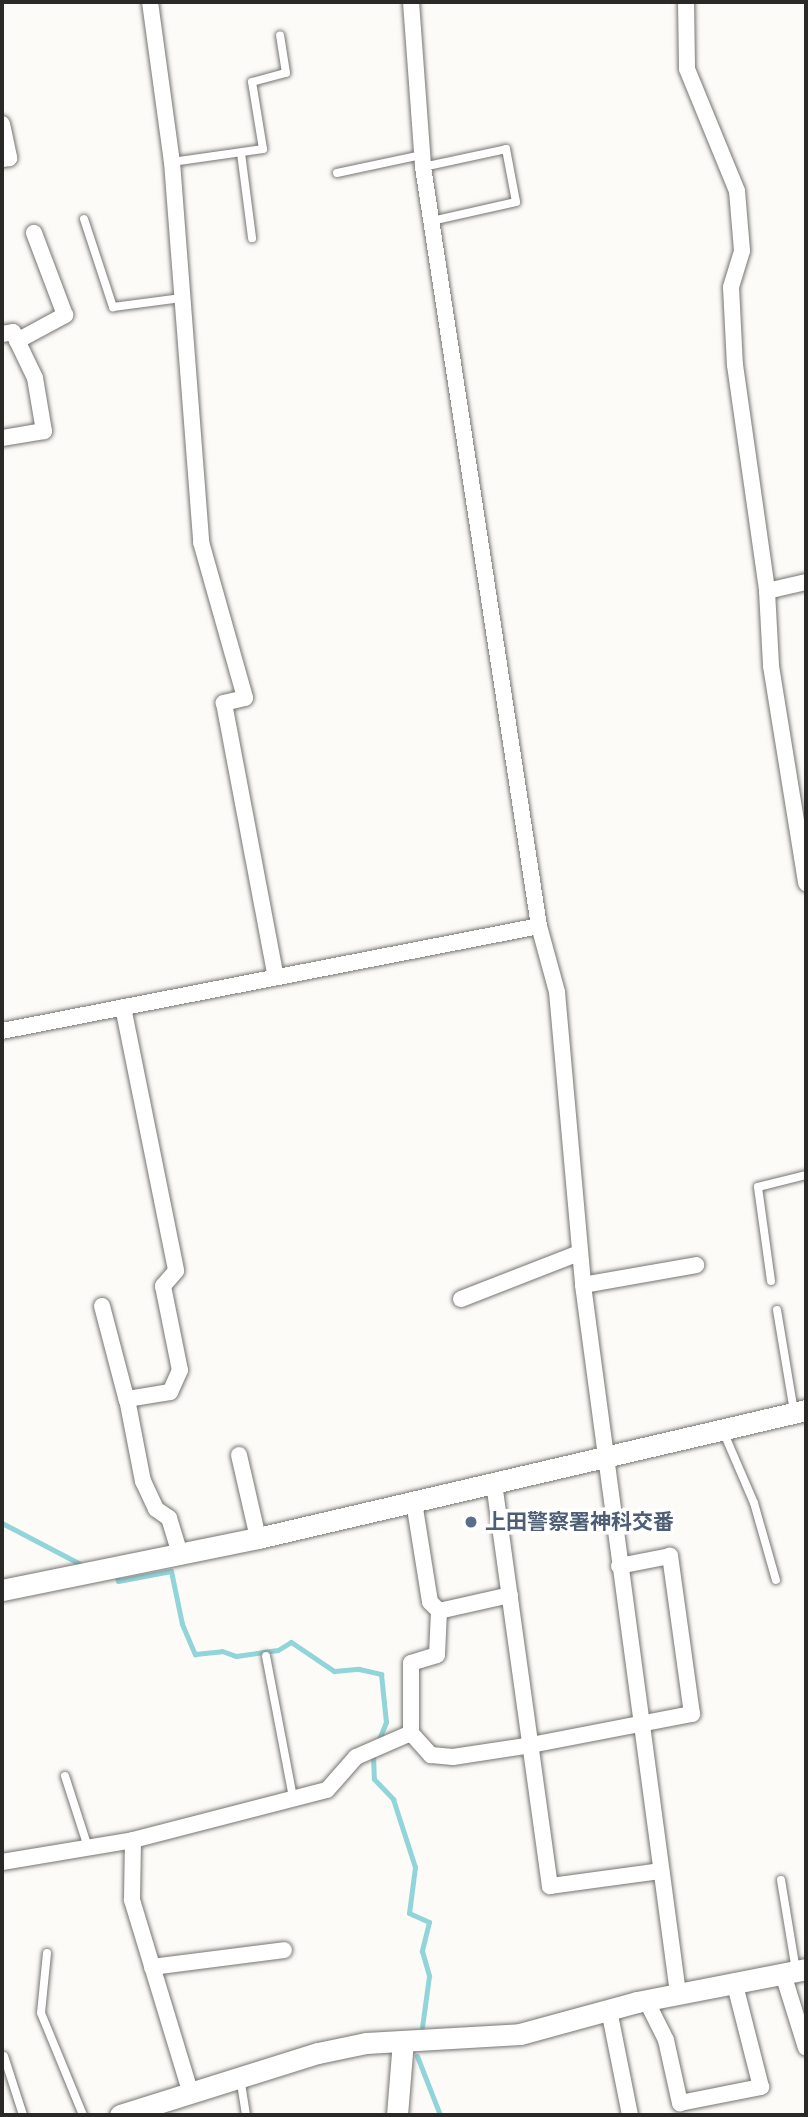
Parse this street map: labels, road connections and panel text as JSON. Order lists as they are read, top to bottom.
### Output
{
  "places": ["上田警察署神科交番"]
}
